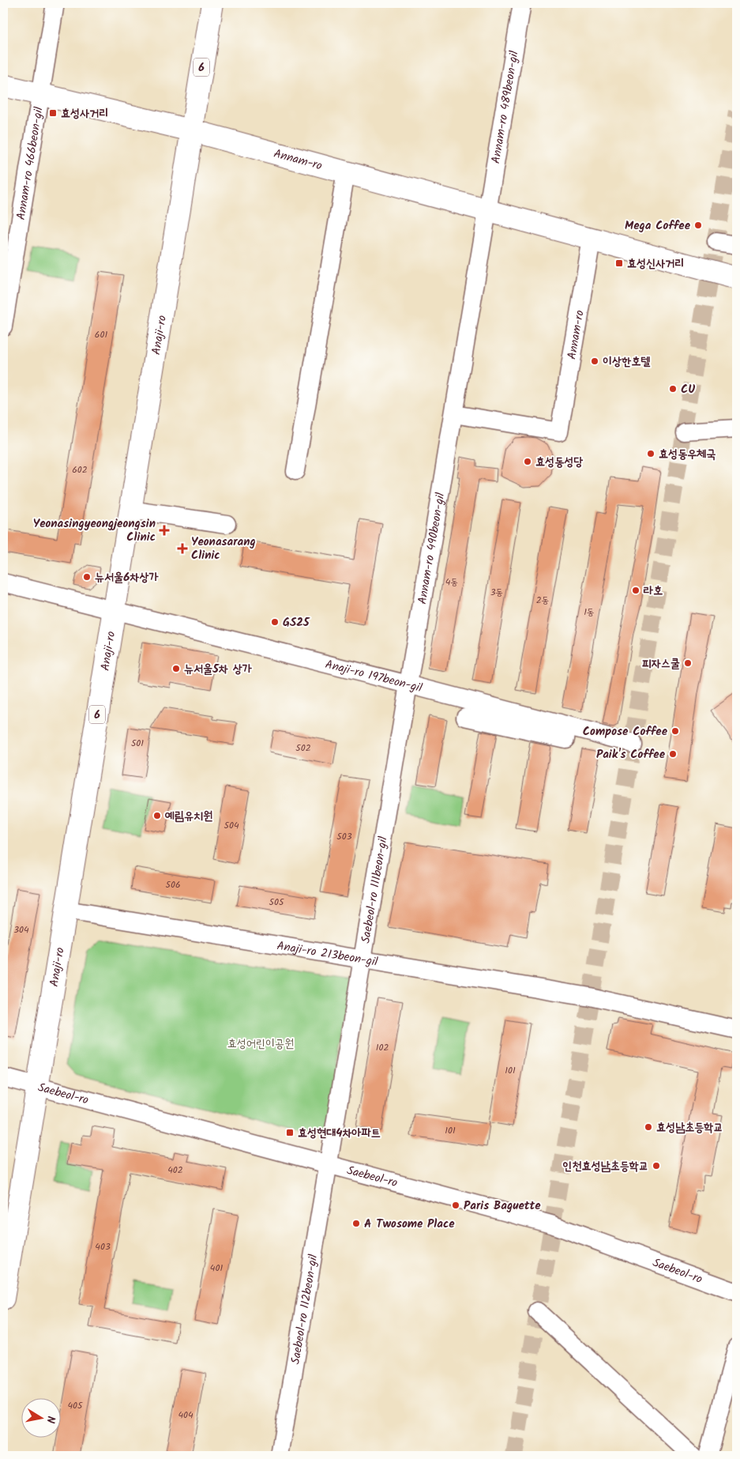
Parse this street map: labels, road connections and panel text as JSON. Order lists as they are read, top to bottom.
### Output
{
  "streets": {
    "main road": ["6", "Annam-ro", "Anaji-ro"],
    "street": [
      "Annam-ro 489beon-gil",
      "Annam-ro 466beon-gil",
      "Annam-ro 490beon-gil",
      "Anaji-ro 197beon-gil",
      "Saebeol-ro 111beon-gil",
      "Anaji-ro 213beon-gil",
      "Saebeol-ro",
      "Saebeol-ro 112beon-gil"
    ]
  },
  "crossings": [
    ["Annam-ro 489beon-gil", "Annam-ro"],
    ["Annam-ro 489beon-gil", "Annam-ro 490beon-gil"],
    ["Annam-ro", "Annam-ro 466beon-gil"],
    ["Annam-ro", "Anaji-ro"],
    ["Annam-ro", "Annam-ro 490beon-gil"],
    ["Anaji-ro", "Anaji-ro 197beon-gil"],
    ["Anaji-ro", "Anaji-ro 213beon-gil"],
    ["Anaji-ro", "Saebeol-ro"],
    ["Annam-ro 490beon-gil", "Anaji-ro 197beon-gil"],
    ["Annam-ro 490beon-gil", "Saebeol-ro 111beon-gil"],
    ["Anaji-ro 197beon-gil", "Saebeol-ro 111beon-gil"],
    ["Saebeol-ro 111beon-gil", "Anaji-ro 213beon-gil"],
    ["Saebeol-ro 111beon-gil", "Saebeol-ro"],
    ["Saebeol-ro 111beon-gil", "Saebeol-ro 112beon-gil"],
    ["Saebeol-ro", "Saebeol-ro 112beon-gil"]
  ],
  "parks": ["효성어린이공원"],
  "places": {
    "transit": ["효성사거리", "효성신사거리", "효성현대4차아파트"],
    "other": [
      "Mega Coffee",
      "이상한호텔",
      "CU",
      "효성동우체국",
      "효성동성당",
      "뉴서울6차상가",
      "라호",
      "GS25",
      "피자스쿨",
      "뉴서울5차 상가",
      "Compose Coffee",
      "Paik's Coffee",
      "예림유치원",
      "효성남초등학교",
      "인천효성남초등학교",
      "Paris Baguette",
      "A Twosome Place"
    ],
    "health": ["Yeonasingyeongjeongsin Clinic", "Yeonasarang Clinic"]
  },
  "house_numbers": [
    "601",
    "602",
    "4동",
    "3동",
    "2동",
    "1동",
    "501",
    "502",
    "504",
    "503",
    "506",
    "505",
    "304",
    "102",
    "101",
    "101",
    "402",
    "403",
    "401",
    "405",
    "404"
  ],
  "north": "right"
}
